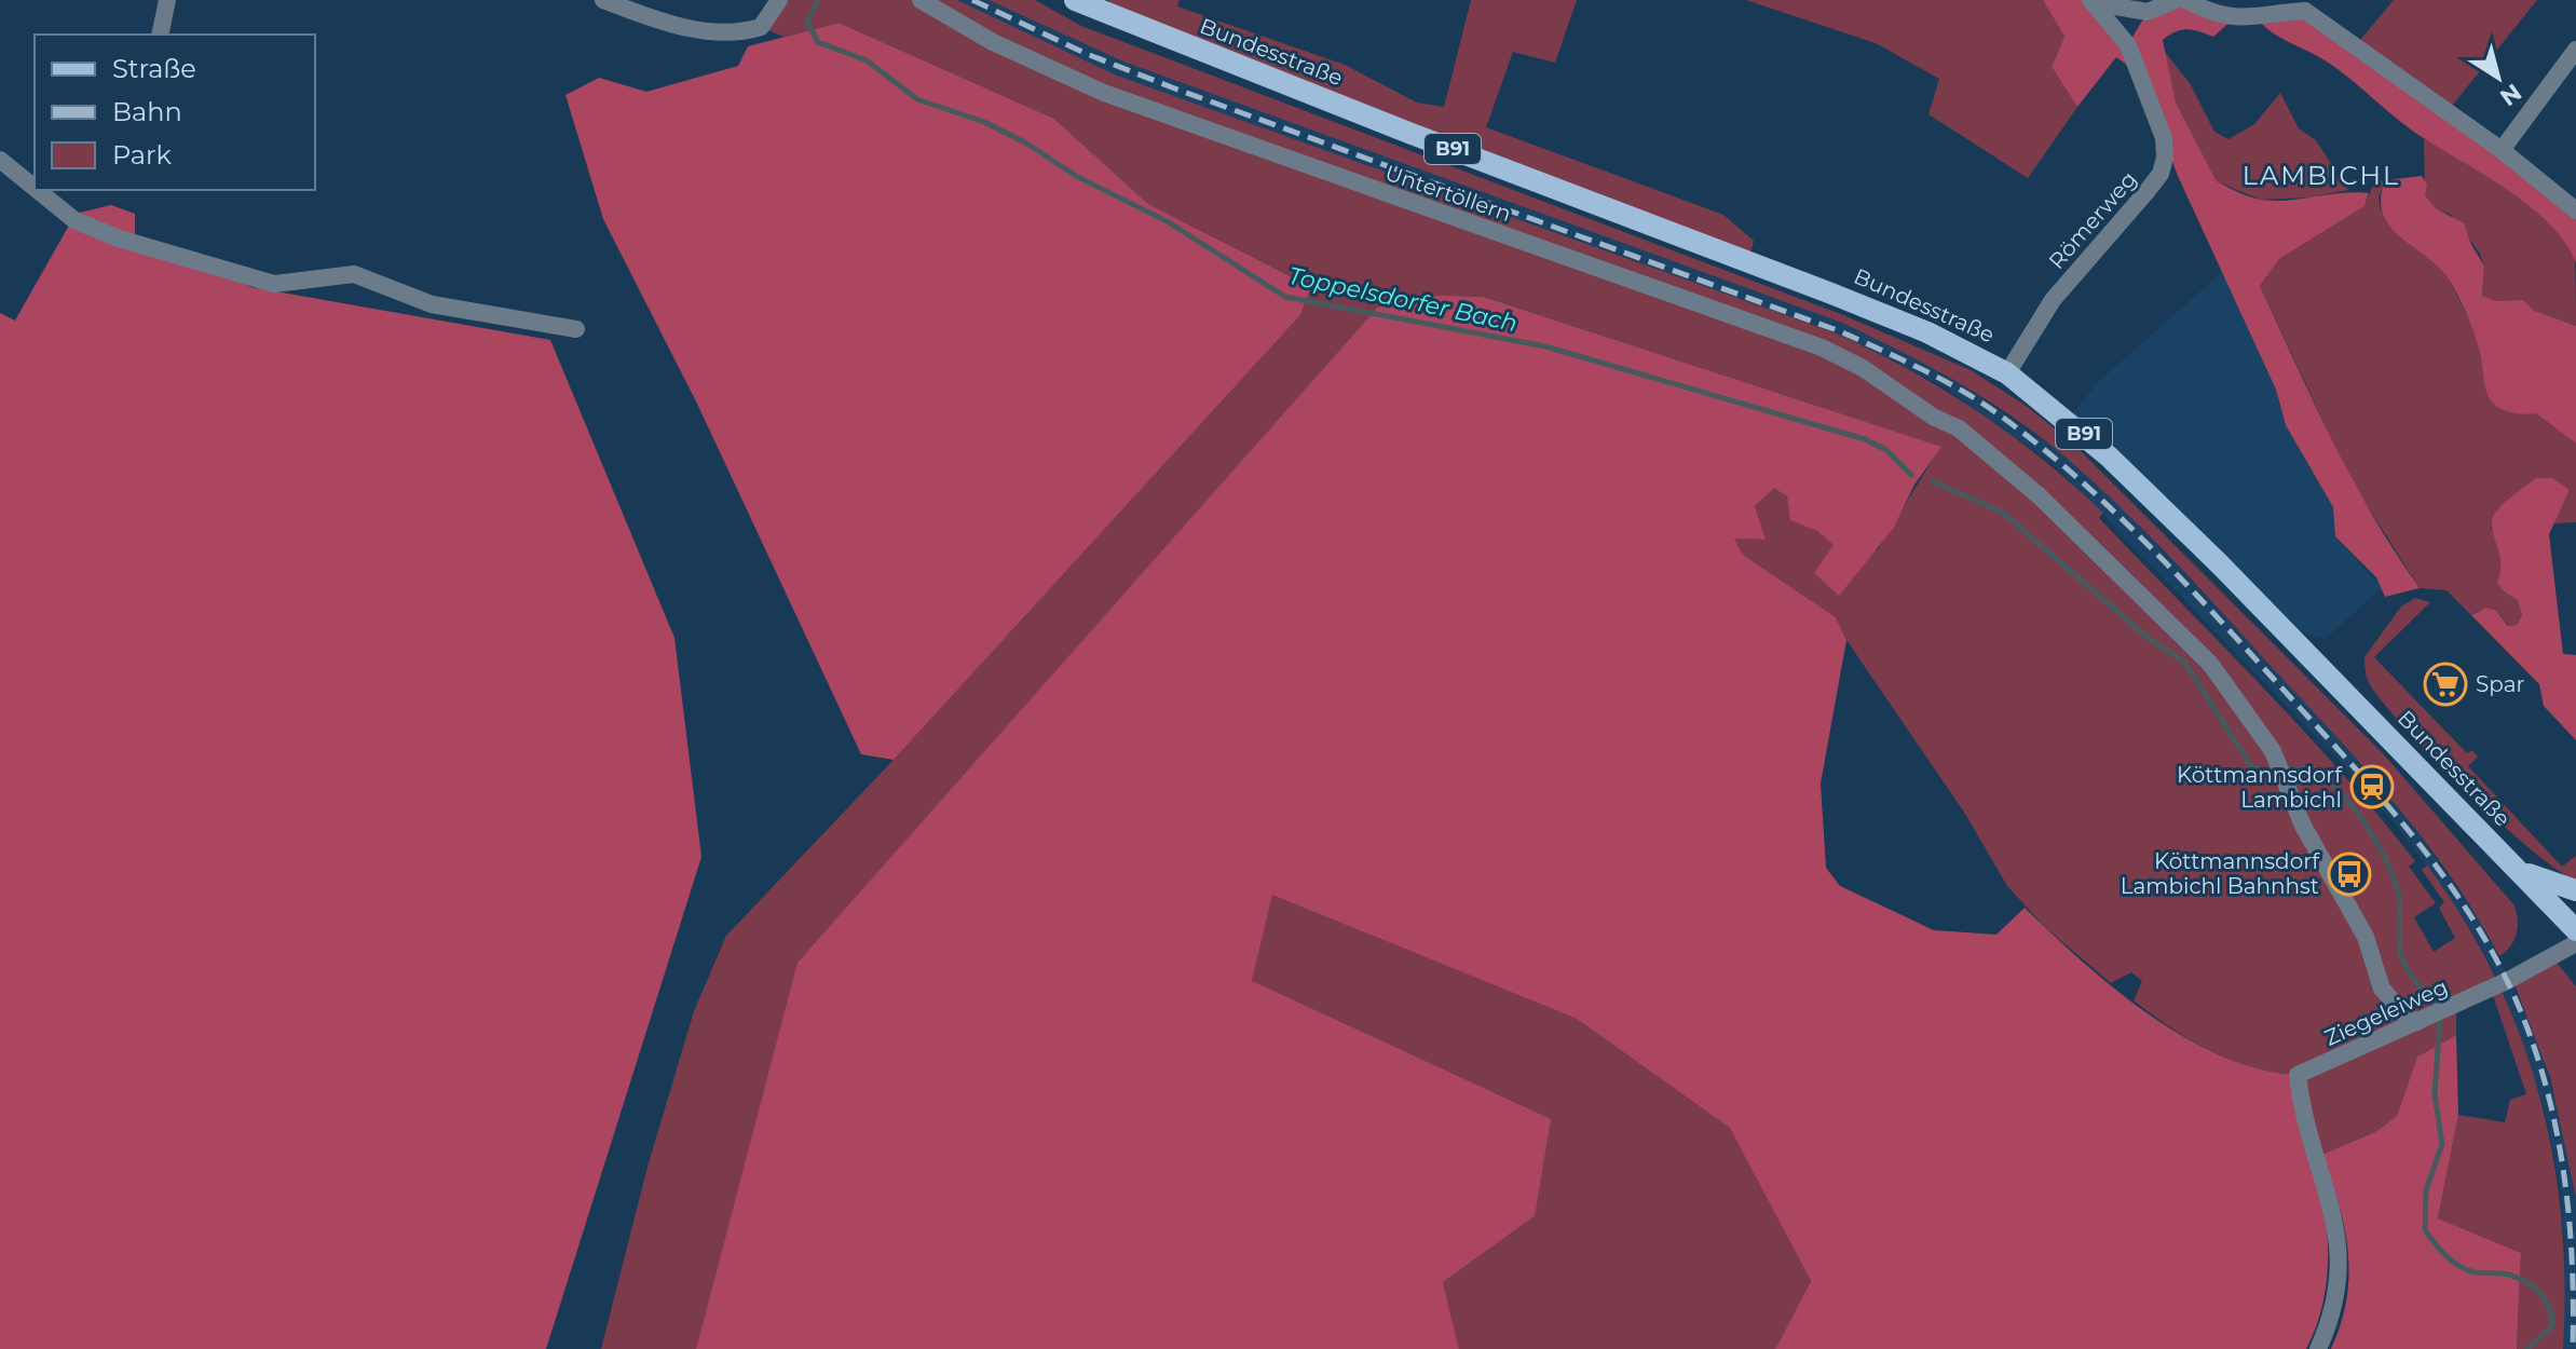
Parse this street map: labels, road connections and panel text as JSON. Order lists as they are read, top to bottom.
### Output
{
  "streets": {
    "main road": ["Bundesstraße", "B91"],
    "street": ["Untertöllern", "Römerweg", "Ziegeleiweg"]
  },
  "crossings": [
    ["Bundesstraße", "Römerweg"],
    ["Untertöllern", "Ziegeleiweg"]
  ],
  "districts": ["LAMBICHL"],
  "water": ["Toppelsdorfer Bach"],
  "places": {
    "supermarket": ["Spar"],
    "station": ["Köttmannsdorf Lambichl"],
    "bus stop": ["Köttmannsdorf Lambichl Bahnhst"]
  },
  "legend": ["Straße", "Bahn", "Park"],
  "north": "bottom right"
}
